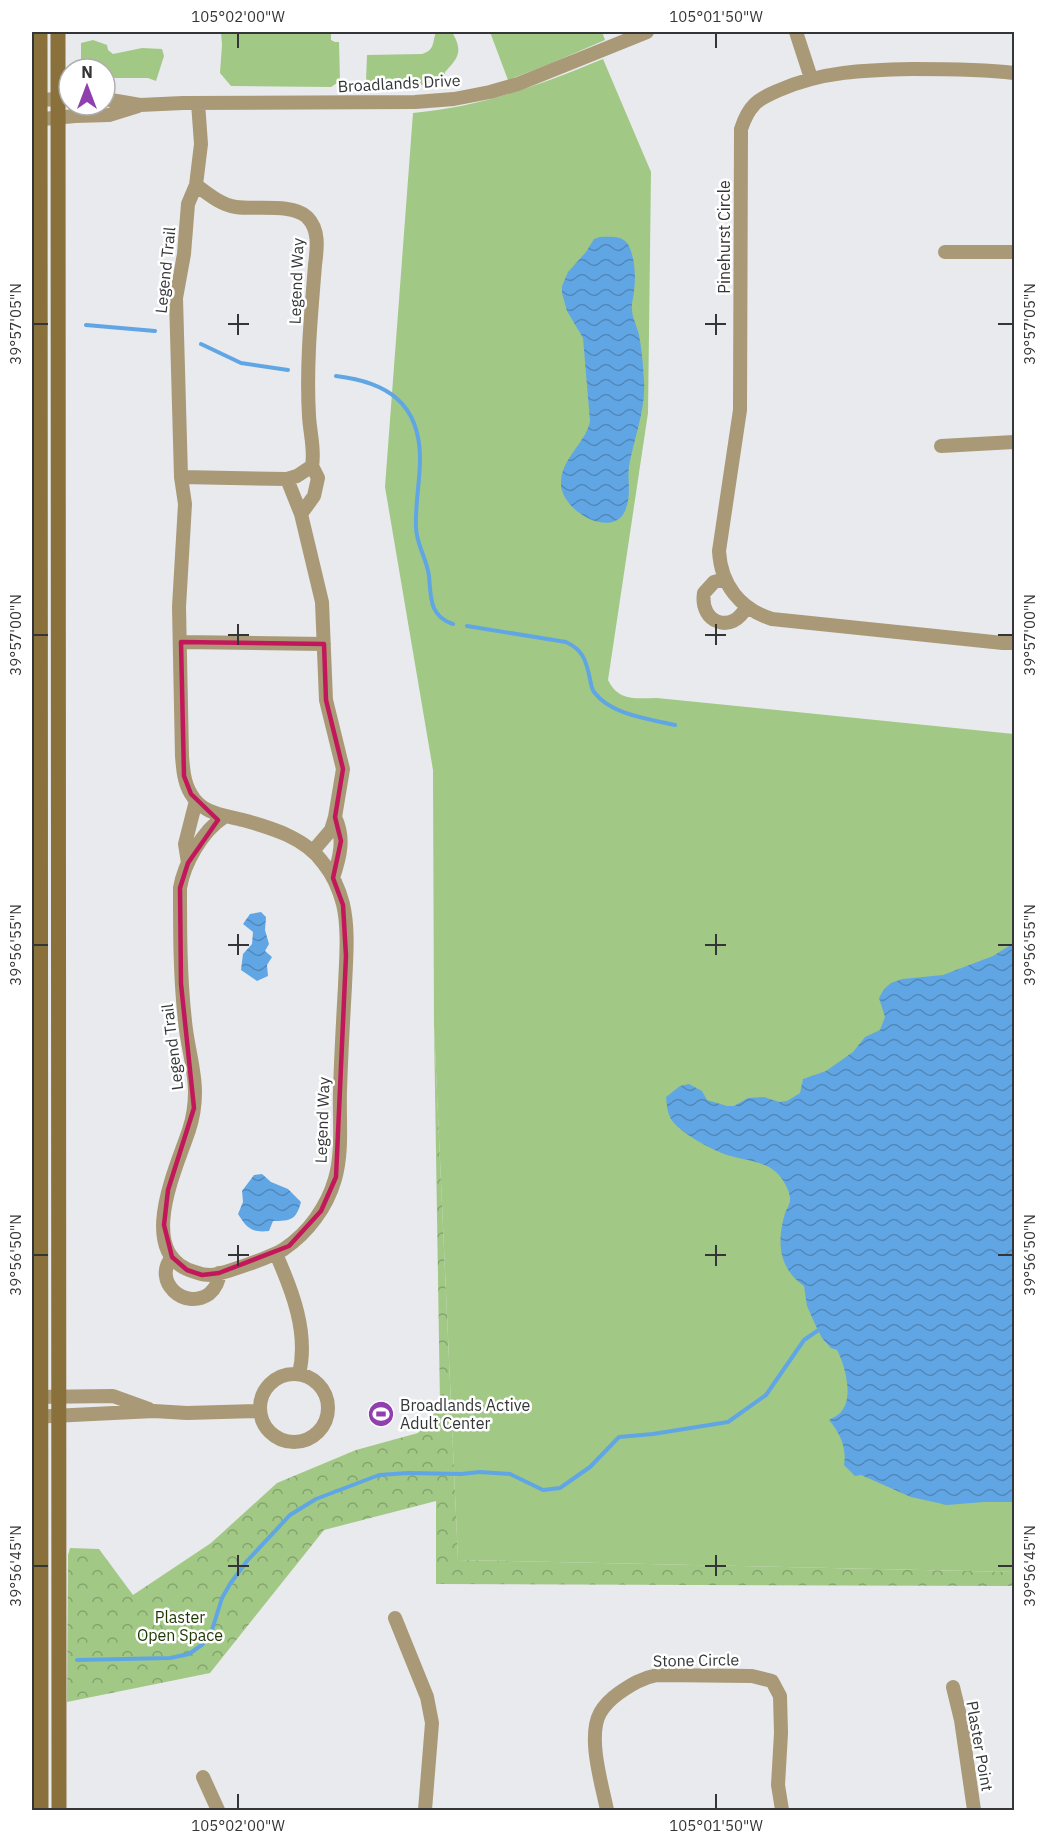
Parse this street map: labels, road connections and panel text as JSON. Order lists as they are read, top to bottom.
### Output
{
  "streets": {
    "street": [
      "Broadlands Drive",
      "Pinehurst Circle",
      "Legend Trail",
      "Legend Way",
      "Stone Circle",
      "Plaster Point"
    ]
  },
  "crossings": [
    ["Broadlands Drive", "Legend Trail"],
    ["Legend Trail", "Legend Way"]
  ],
  "parks": ["Plaster Open Space"],
  "places": {
    "sports": ["Broadlands Active Adult Center"]
  },
  "north": "top",
  "coordinates": [
    "105°02'00\"W",
    "105°01'50\"W",
    "39°57'05\"N",
    "39°57'00\"N",
    "39°56'55\"N",
    "39°56'50\"N",
    "39°56'45\"N"
  ]
}
